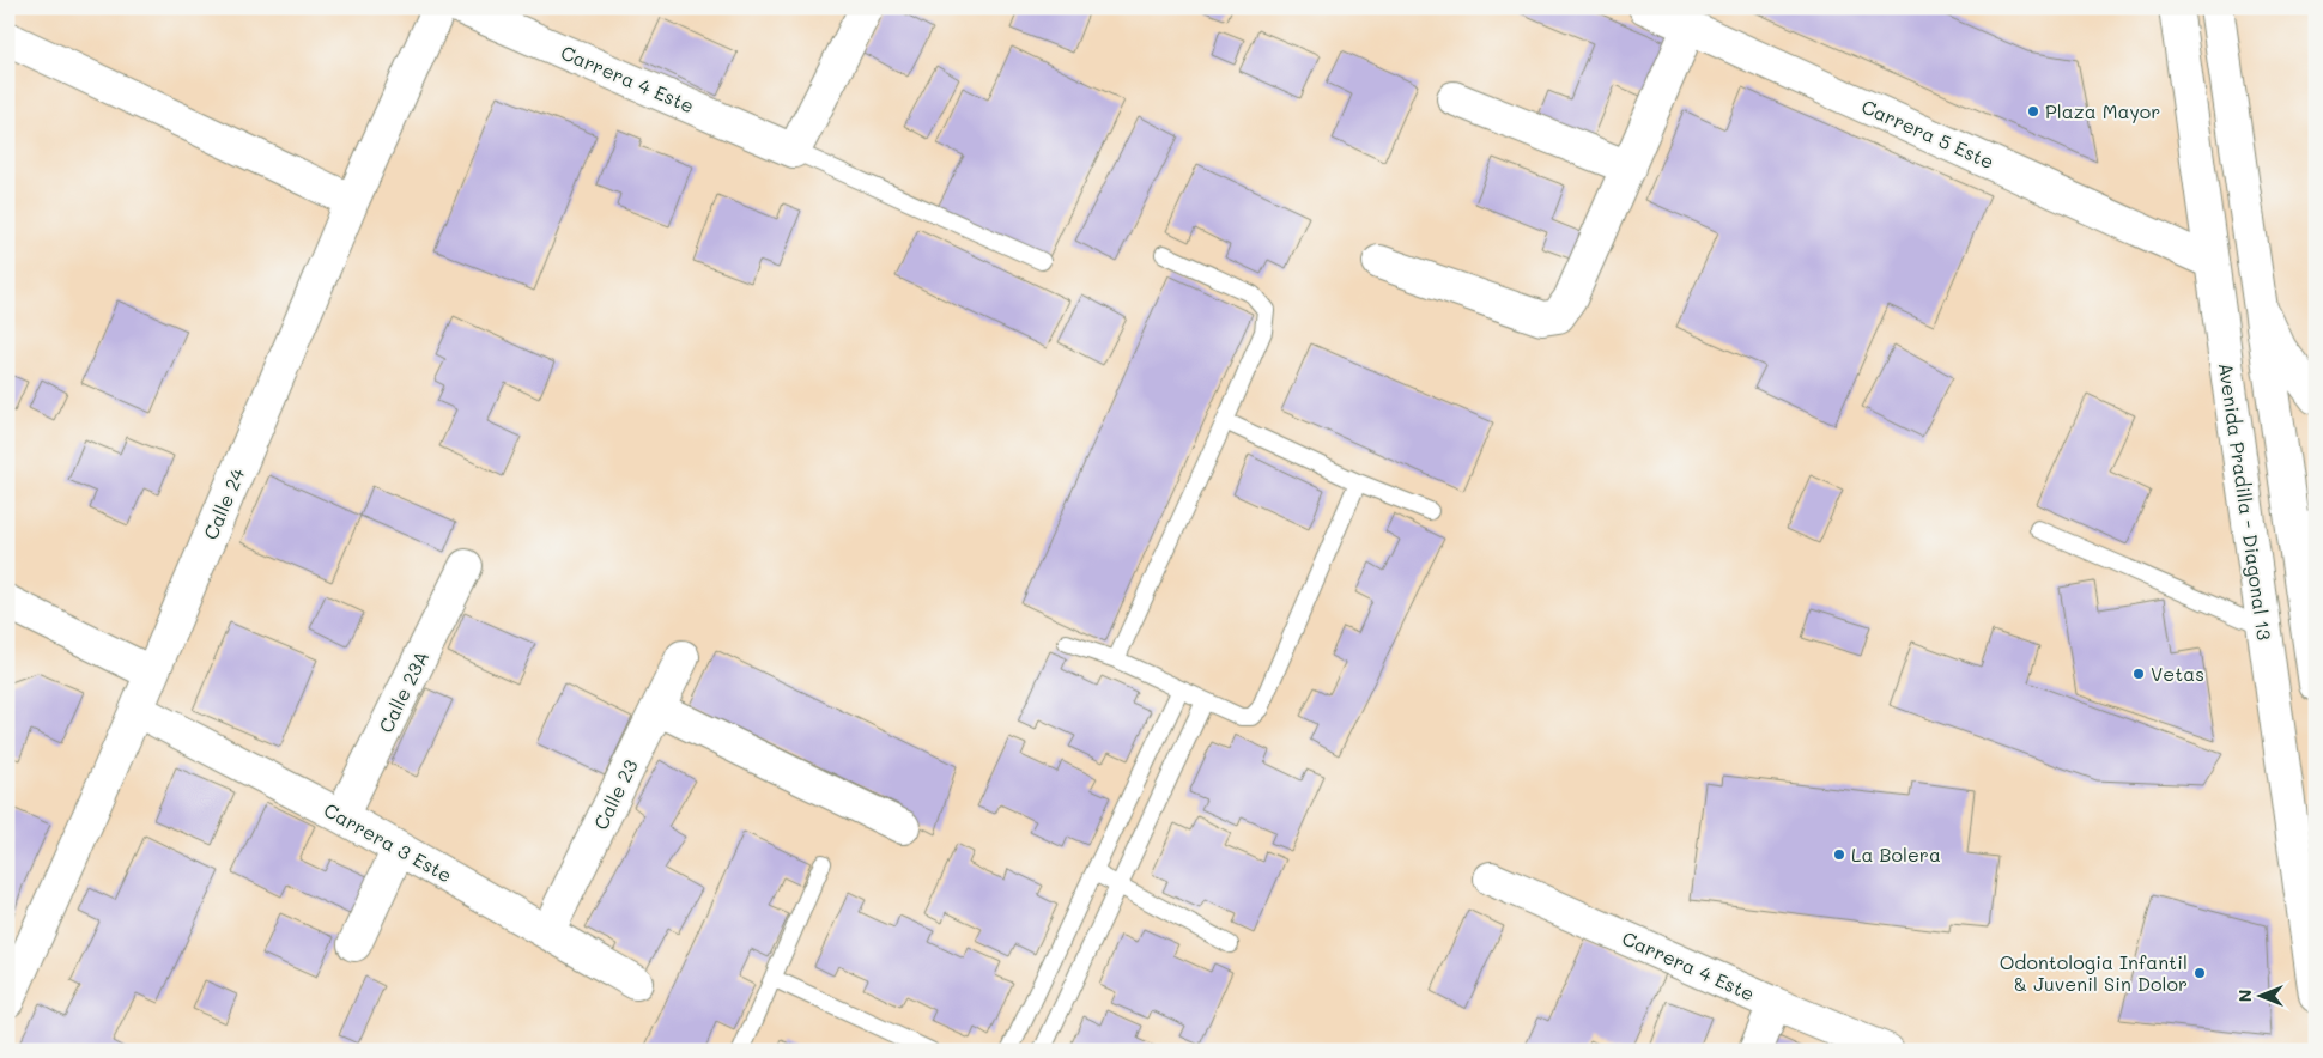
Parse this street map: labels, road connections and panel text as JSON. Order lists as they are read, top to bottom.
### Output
{
  "streets": {
    "street": [
      "Carrera 4 Este",
      "Carrera 5 Este",
      "Avenida Pradilla - Diagonal 13",
      "Calle 24",
      "Calle 23A",
      "Calle 23",
      "Carrera 3 Este"
    ]
  },
  "crossings": [
    ["Carrera 5 Este", "Avenida Pradilla - Diagonal 13"],
    ["Calle 24", "Carrera 3 Este"],
    ["Calle 23A", "Carrera 3 Este"],
    ["Calle 23", "Carrera 3 Este"]
  ],
  "places": [
    "Plaza Mayor",
    "Vetas",
    "La Bolera",
    "Odontologia Infantil & Juvenil Sin Dolor"
  ],
  "north": "left"
}
